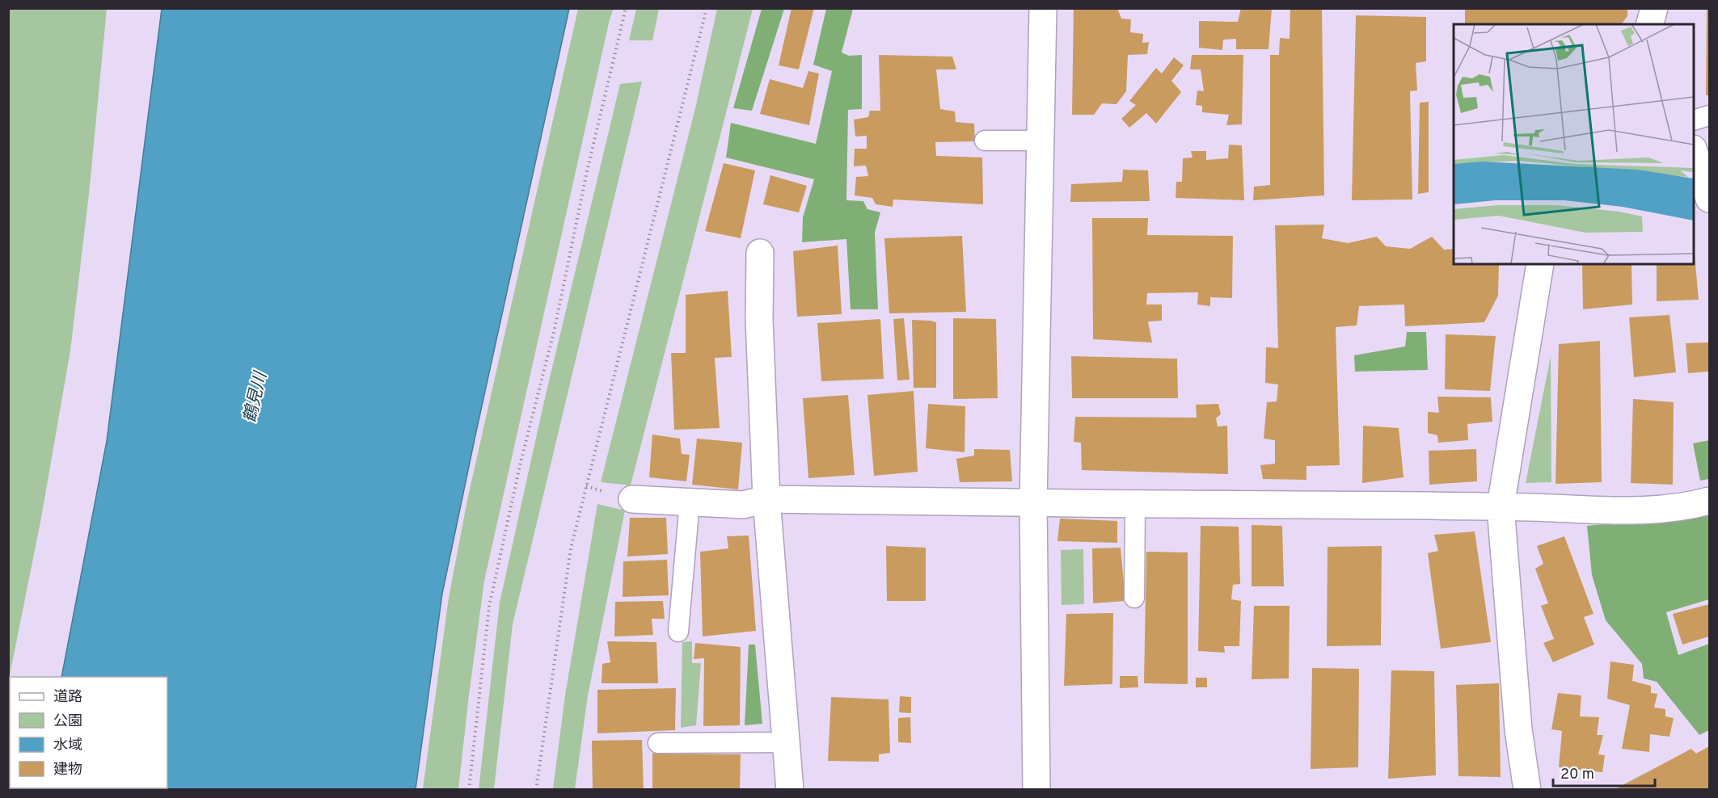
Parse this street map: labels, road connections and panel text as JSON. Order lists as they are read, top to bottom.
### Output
{
  "water": ["鶴見川"],
  "legend": [
    "道路",
    "公園",
    "水域",
    "建物"
  ],
  "scale_bar": "20 m"
}
